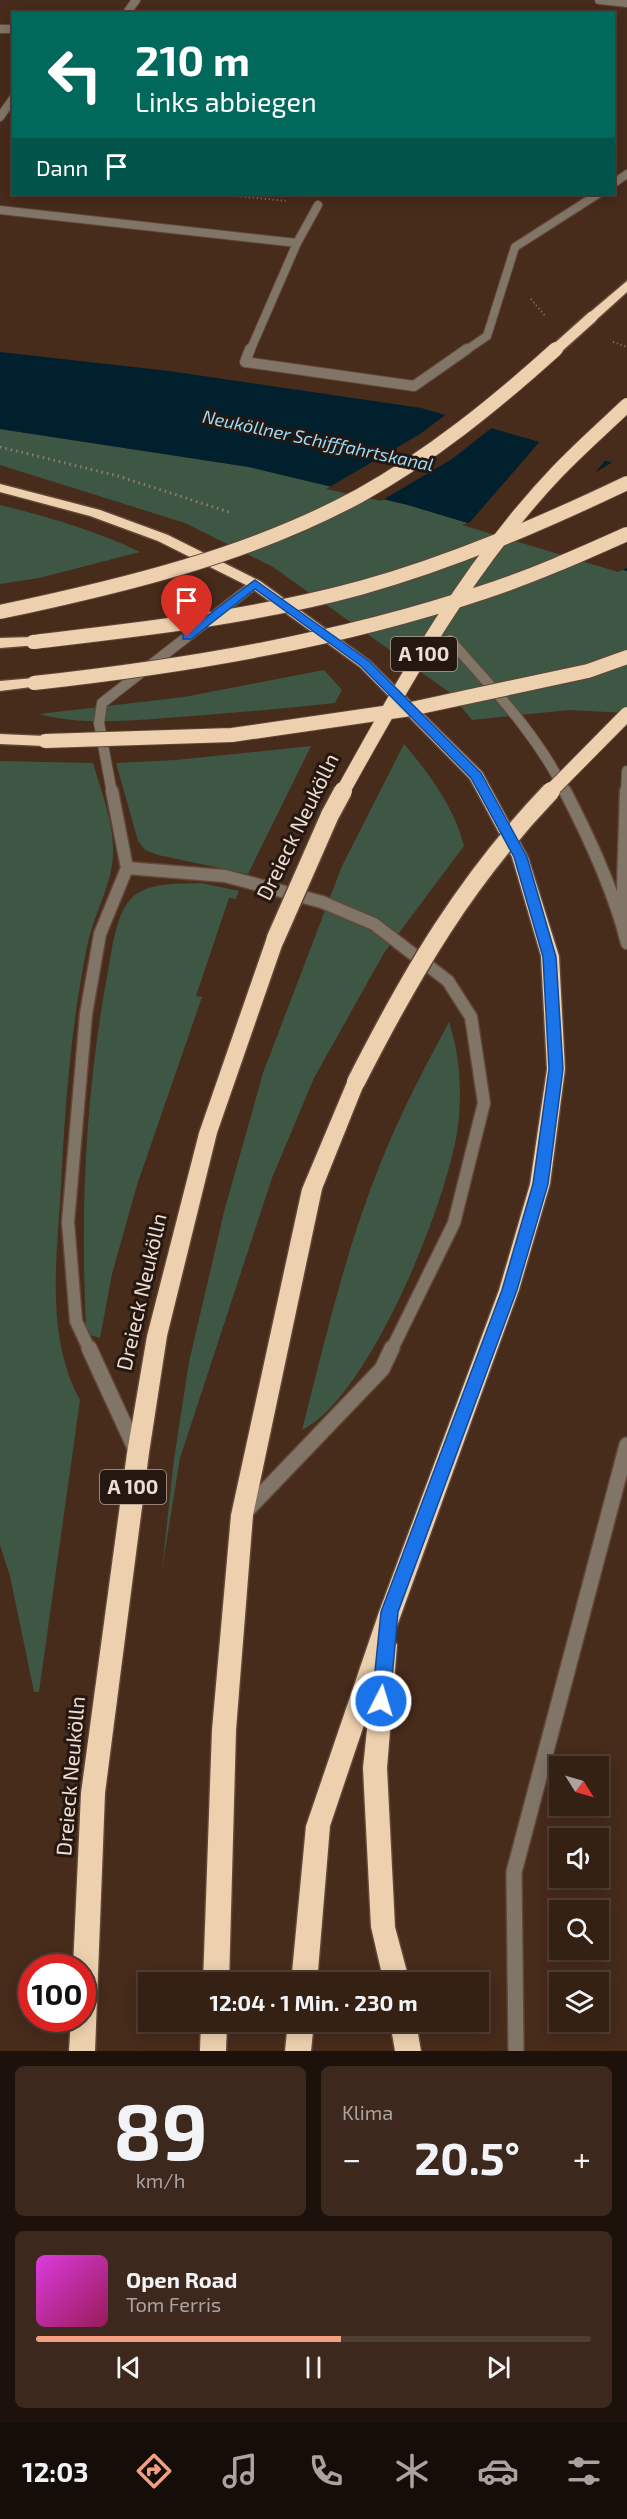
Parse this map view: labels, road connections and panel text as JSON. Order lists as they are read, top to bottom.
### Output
{
  "streets": {
    "highway": ["A 100", "Dreieck Neukölln"]
  },
  "water": ["Neuköllner Schifffahrtskanal"],
  "north": "bottom right",
  "page": {
    "turn": ["210 m", "Links abbiegen"],
    "then": "Dann",
    "limit": "100",
    "trip": "12:04 · 1 Min. · 230 m",
    "tile": [
      ["89", "km/h"],
      "Klima"
    ],
    "heat": ["−", "20.5°", "+"],
    "song": ["Open Road", "Tom Ferris"],
    "tabs": "12:03"
  }
}
